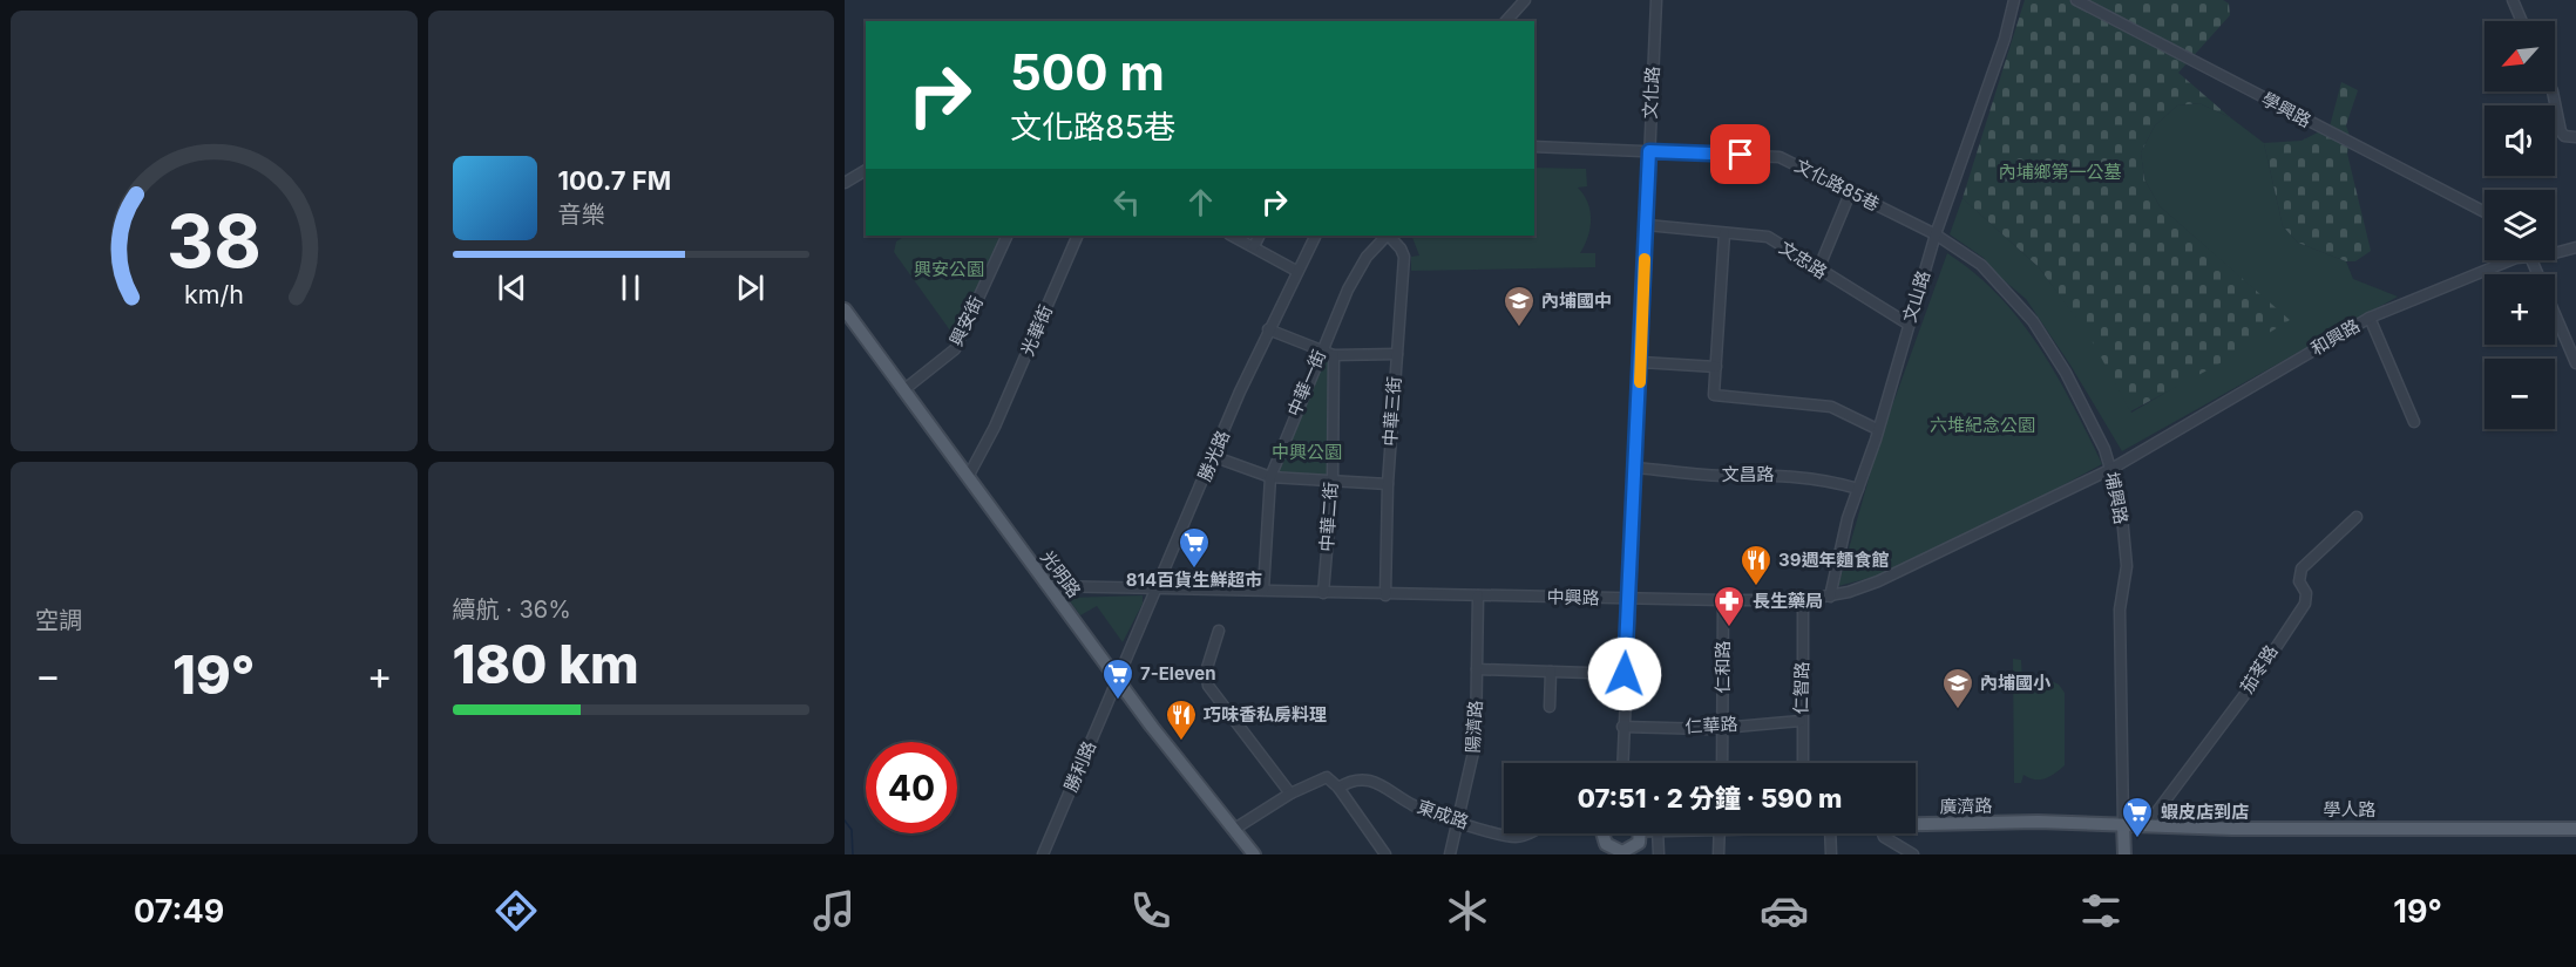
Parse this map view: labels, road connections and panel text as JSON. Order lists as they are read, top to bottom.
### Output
{
  "streets": {
    "main road": ["光明路", "廣濟路", "學人路"],
    "street": [
      "文化路",
      "學興路",
      "文化路85巷",
      "文忠路",
      "文山路",
      "興安街",
      "光華街",
      "和興路",
      "中華一街",
      "中華三街",
      "勝光路",
      "文昌路",
      "埔興路",
      "中華二街",
      "中興路",
      "仁和路",
      "茄苳路",
      "仁智路",
      "仁華路",
      "陽濟路",
      "勝利路",
      "東成路"
    ]
  },
  "crossings": [
    ["文化路", "文化路85巷"],
    ["文化路", "文忠路"],
    ["文化路", "文昌路"],
    ["文化路", "中興路"],
    ["文化路", "仁華路"],
    ["文化路85巷", "文山路"],
    ["文化路85巷", "埔興路"],
    ["文忠路", "文山路"],
    ["文山路", "文昌路"],
    ["文山路", "埔興路"],
    ["文山路", "中興路"],
    ["興安街", "光明路"],
    ["光華街", "光明路"],
    ["和興路", "埔興路"],
    ["和興路", "中興路"],
    ["中華一街", "中興路"],
    ["中華三街", "中興路"],
    ["勝光路", "光明路"],
    ["勝光路", "中興路"],
    ["勝光路", "勝利路"],
    ["埔興路", "中興路"],
    ["埔興路", "廣濟路"],
    ["埔興路", "學人路"],
    ["中華二街", "中興路"],
    ["光明路", "中興路"],
    ["光明路", "勝利路"],
    ["中興路", "仁和路"],
    ["中興路", "仁智路"],
    ["中興路", "陽濟路"],
    ["仁和路", "仁華路"],
    ["茄苳路", "學人路"],
    ["仁智路", "仁華路"],
    ["陽濟路", "東成路"],
    ["廣濟路", "學人路"]
  ],
  "parks": [
    "內埔鄉第一公墓",
    "興安公園",
    "六堆紀念公園",
    "中興公園"
  ],
  "places": {
    "school or university": ["內埔國中", "內埔國小"],
    "supermarket": ["814百貨生鮮超市", "7-Eleven", "蝦皮店到店"],
    "restaurant": ["39週年麵食館", "巧味香私房料理"],
    "pharmacy": ["長生藥局"]
  },
  "north": "bottom left",
  "page": {
    "map_buttons": ["+", "−"],
    "turn": ["500 m", "文化路85巷"],
    "song": ["100.7 FM", "音樂"],
    "tile": [
      "空調",
      ["續航 · 36%", "180 km"]
    ],
    "heat": ["−", "19°", "+"],
    "limit": "40",
    "trip": "07:51 · 2 分鐘 · 590 m",
    "tabs": ["07:49", "19°"],
    "gauge": ["38", "km/h"]
  }
}
